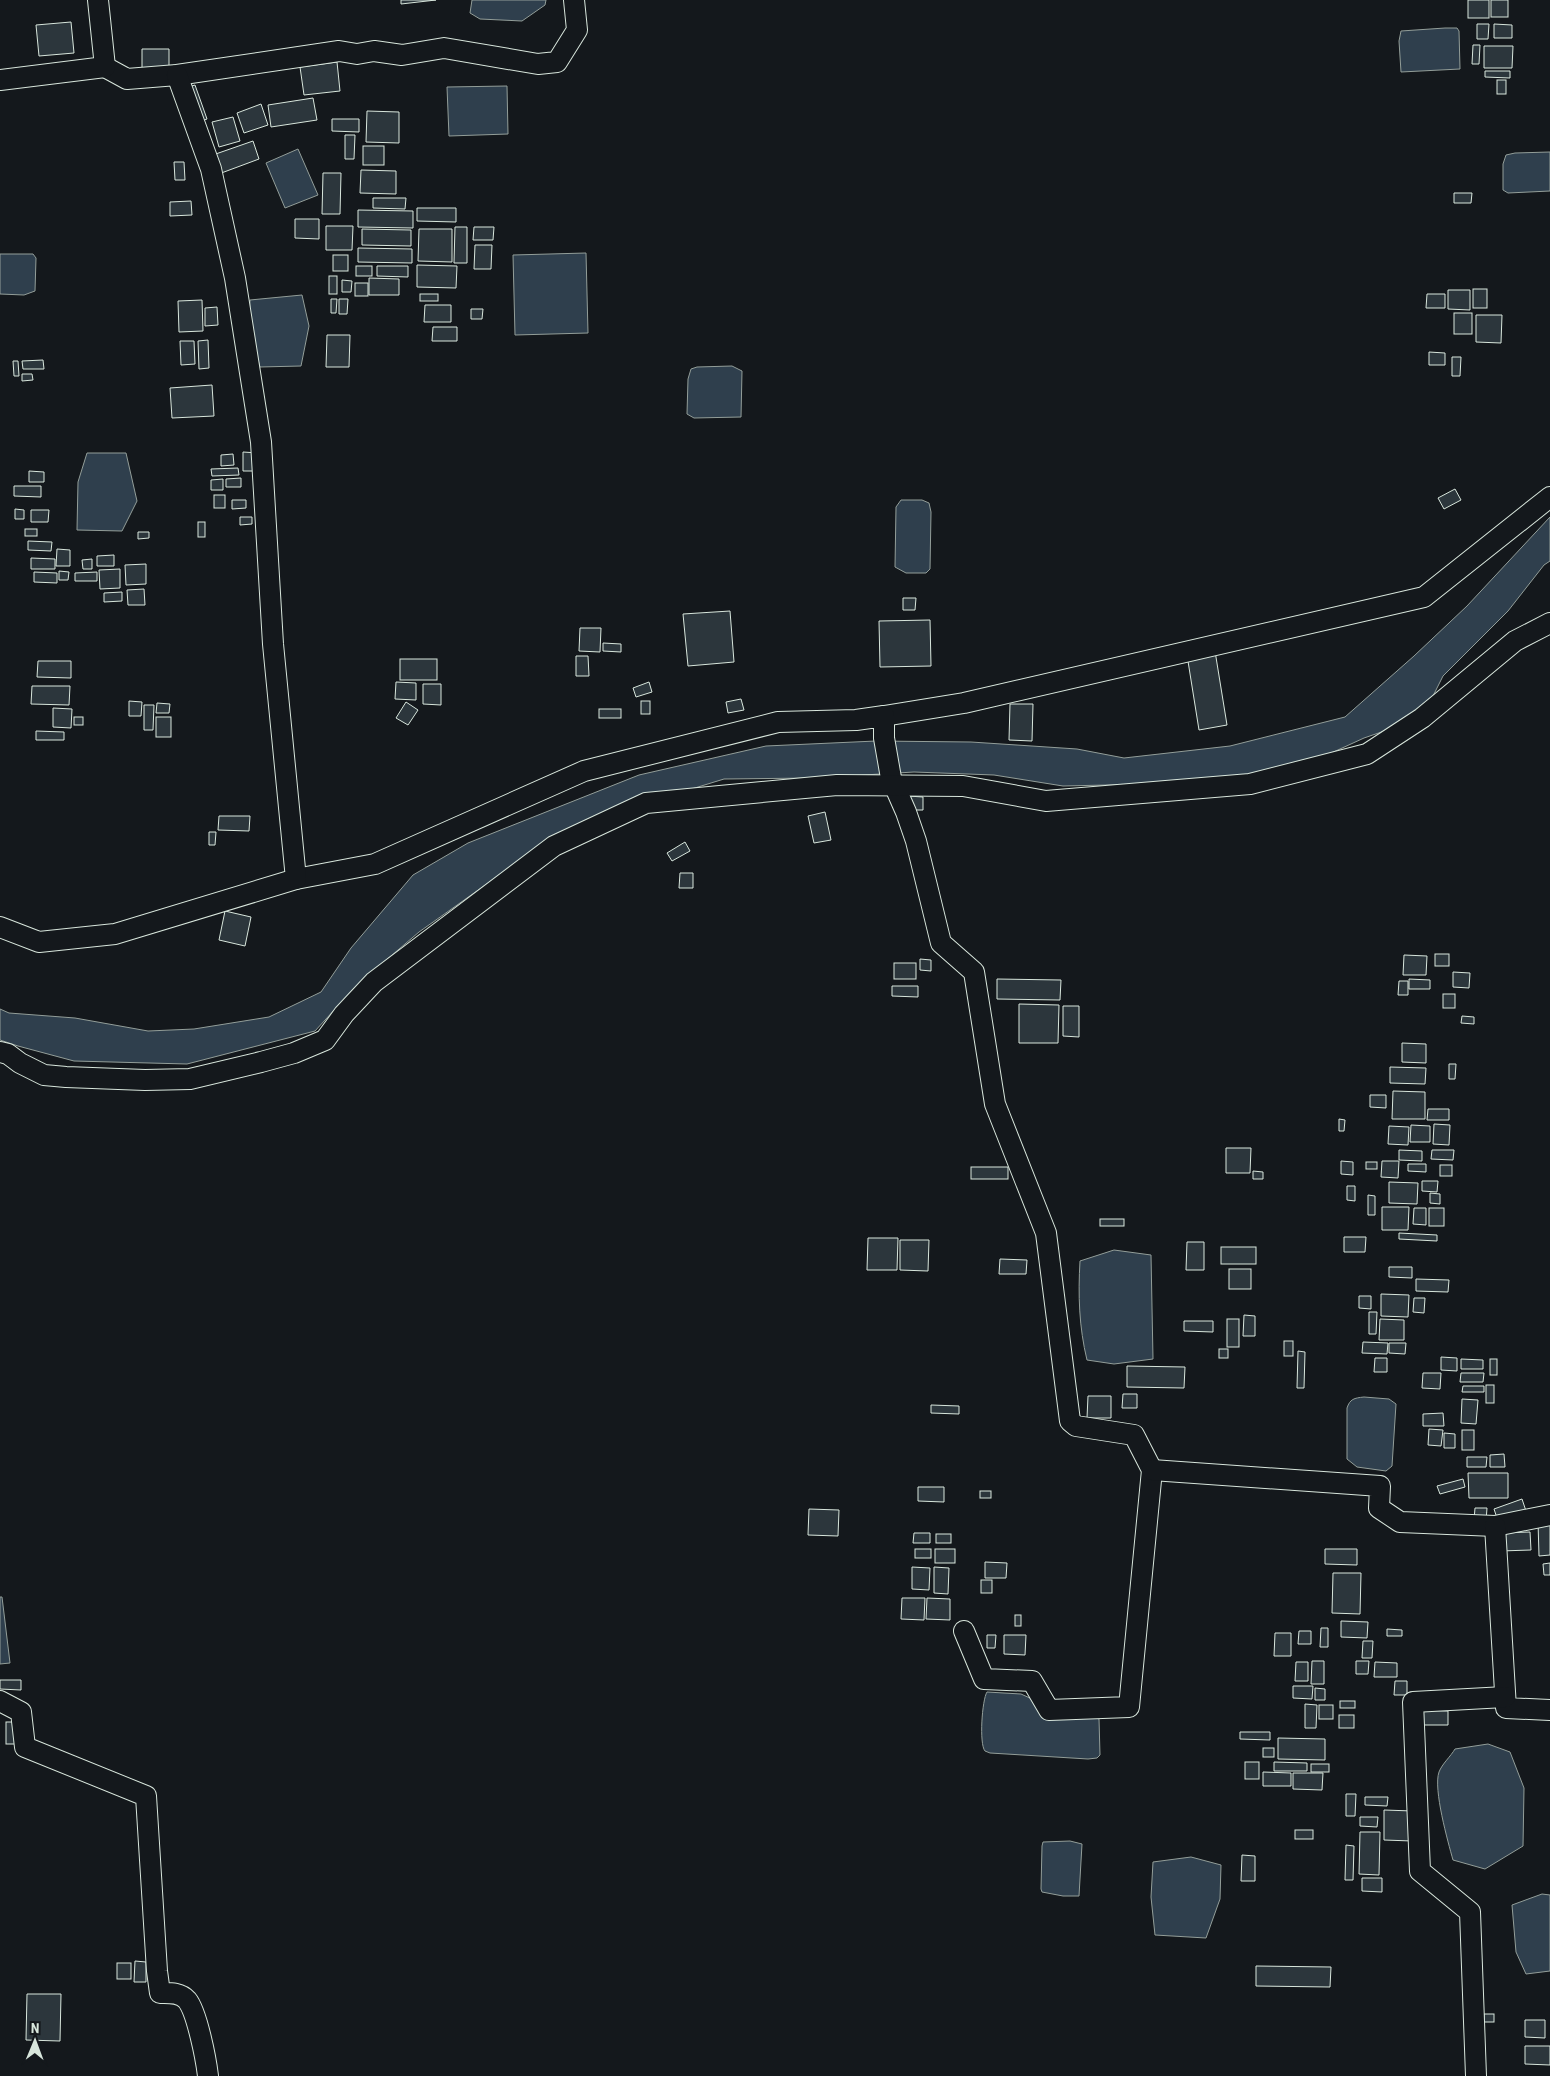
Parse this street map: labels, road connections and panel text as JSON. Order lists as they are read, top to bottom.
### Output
{
  "north": "top"
}
